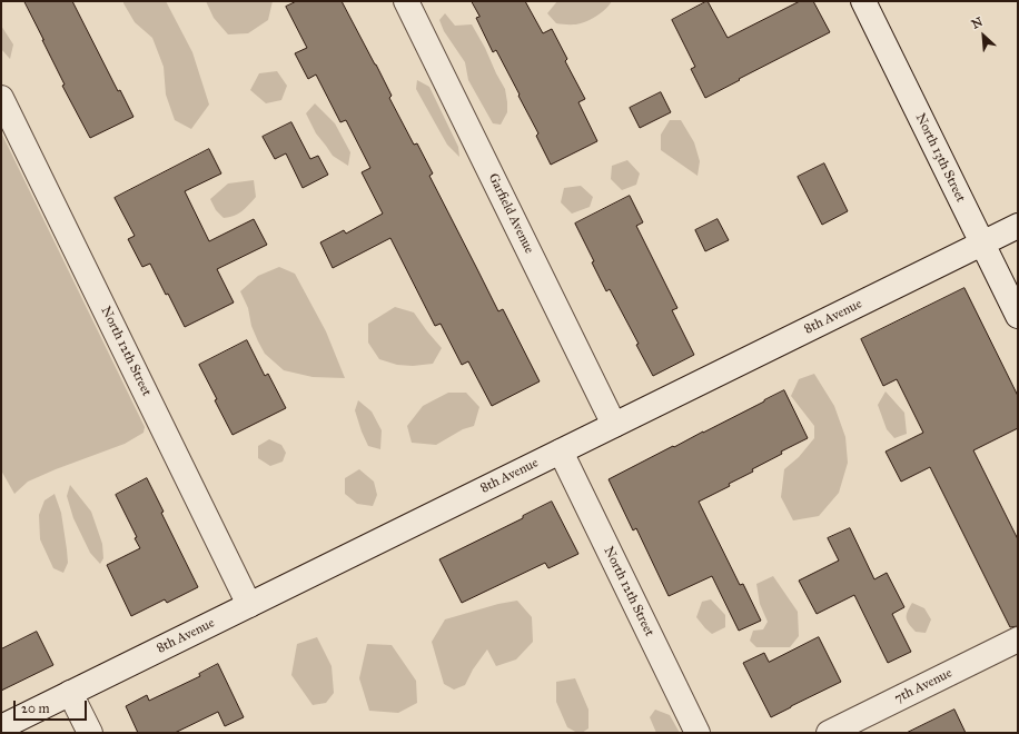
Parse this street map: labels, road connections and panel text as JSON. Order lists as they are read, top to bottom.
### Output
{
  "streets": {
    "street": [
      "North 13th Street",
      "Garfield Avenue",
      "8th Avenue",
      "North 12th Street",
      "7th Avenue"
    ]
  },
  "crossings": [
    ["North 13th Street", "8th Avenue"],
    ["Garfield Avenue", "8th Avenue"],
    ["8th Avenue", "North 12th Street"]
  ],
  "scale_bar": "20 m",
  "north": "top left"
}
